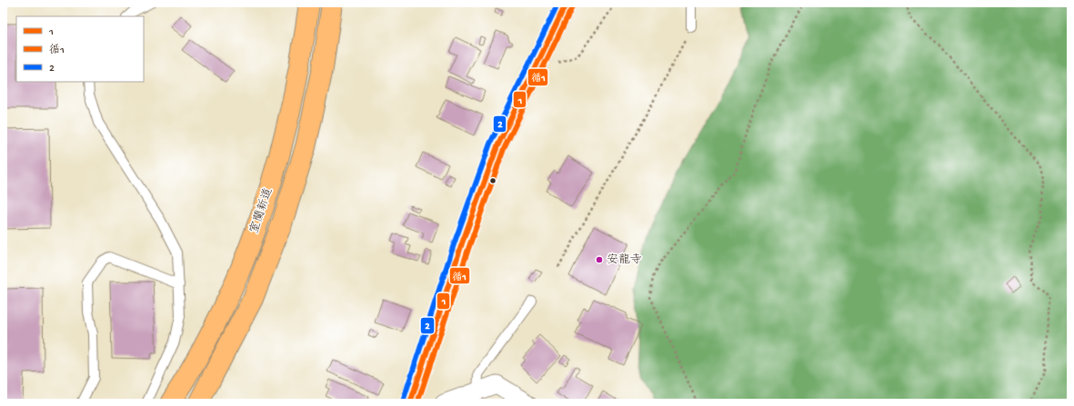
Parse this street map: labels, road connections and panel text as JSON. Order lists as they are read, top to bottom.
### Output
{
  "streets": {
    "highway": ["室蘭新道"]
  },
  "places": ["安龍寺"],
  "lines": ["transit line 1", "transit line 2", "transit line 循1"],
  "legend": ["1", "循1", "2"]
}
